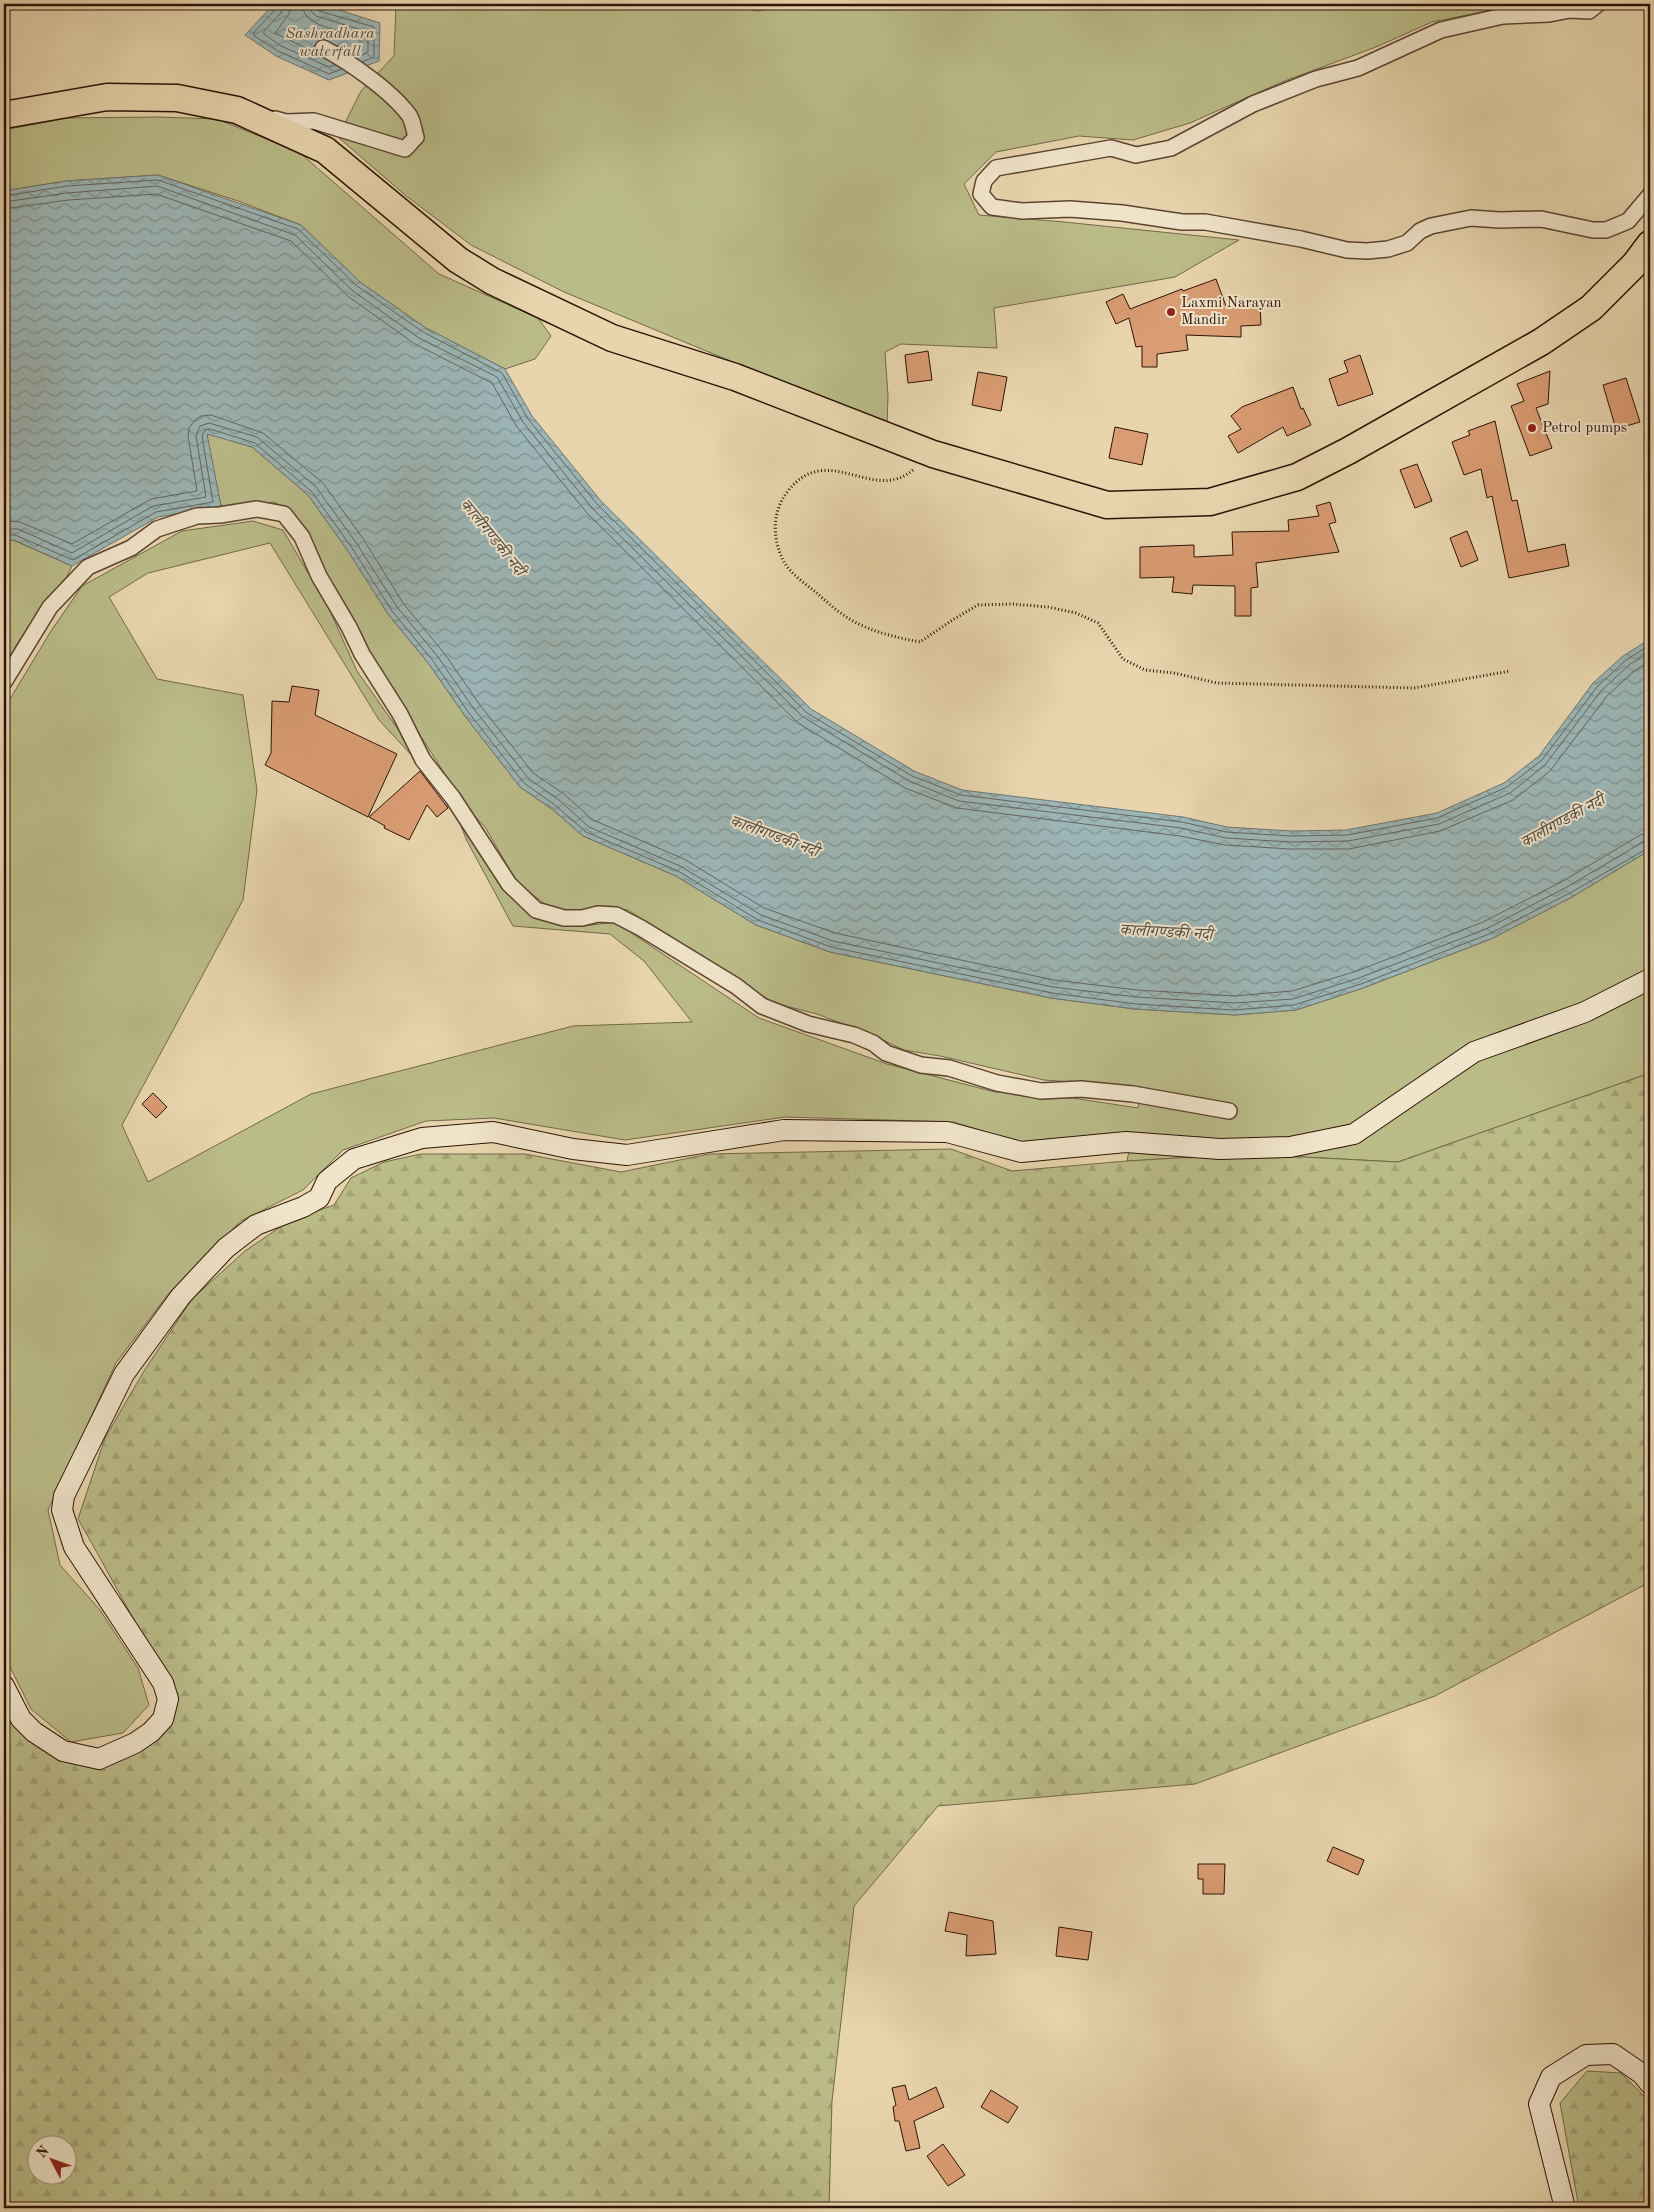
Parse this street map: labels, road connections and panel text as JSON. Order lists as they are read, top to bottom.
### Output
{
  "water": ["Sashradhara waterfall", "कालीगण्डकी नदी"],
  "places": ["Laxmi Narayan Mandir", "Petrol pumps"],
  "north": "top left"
}
